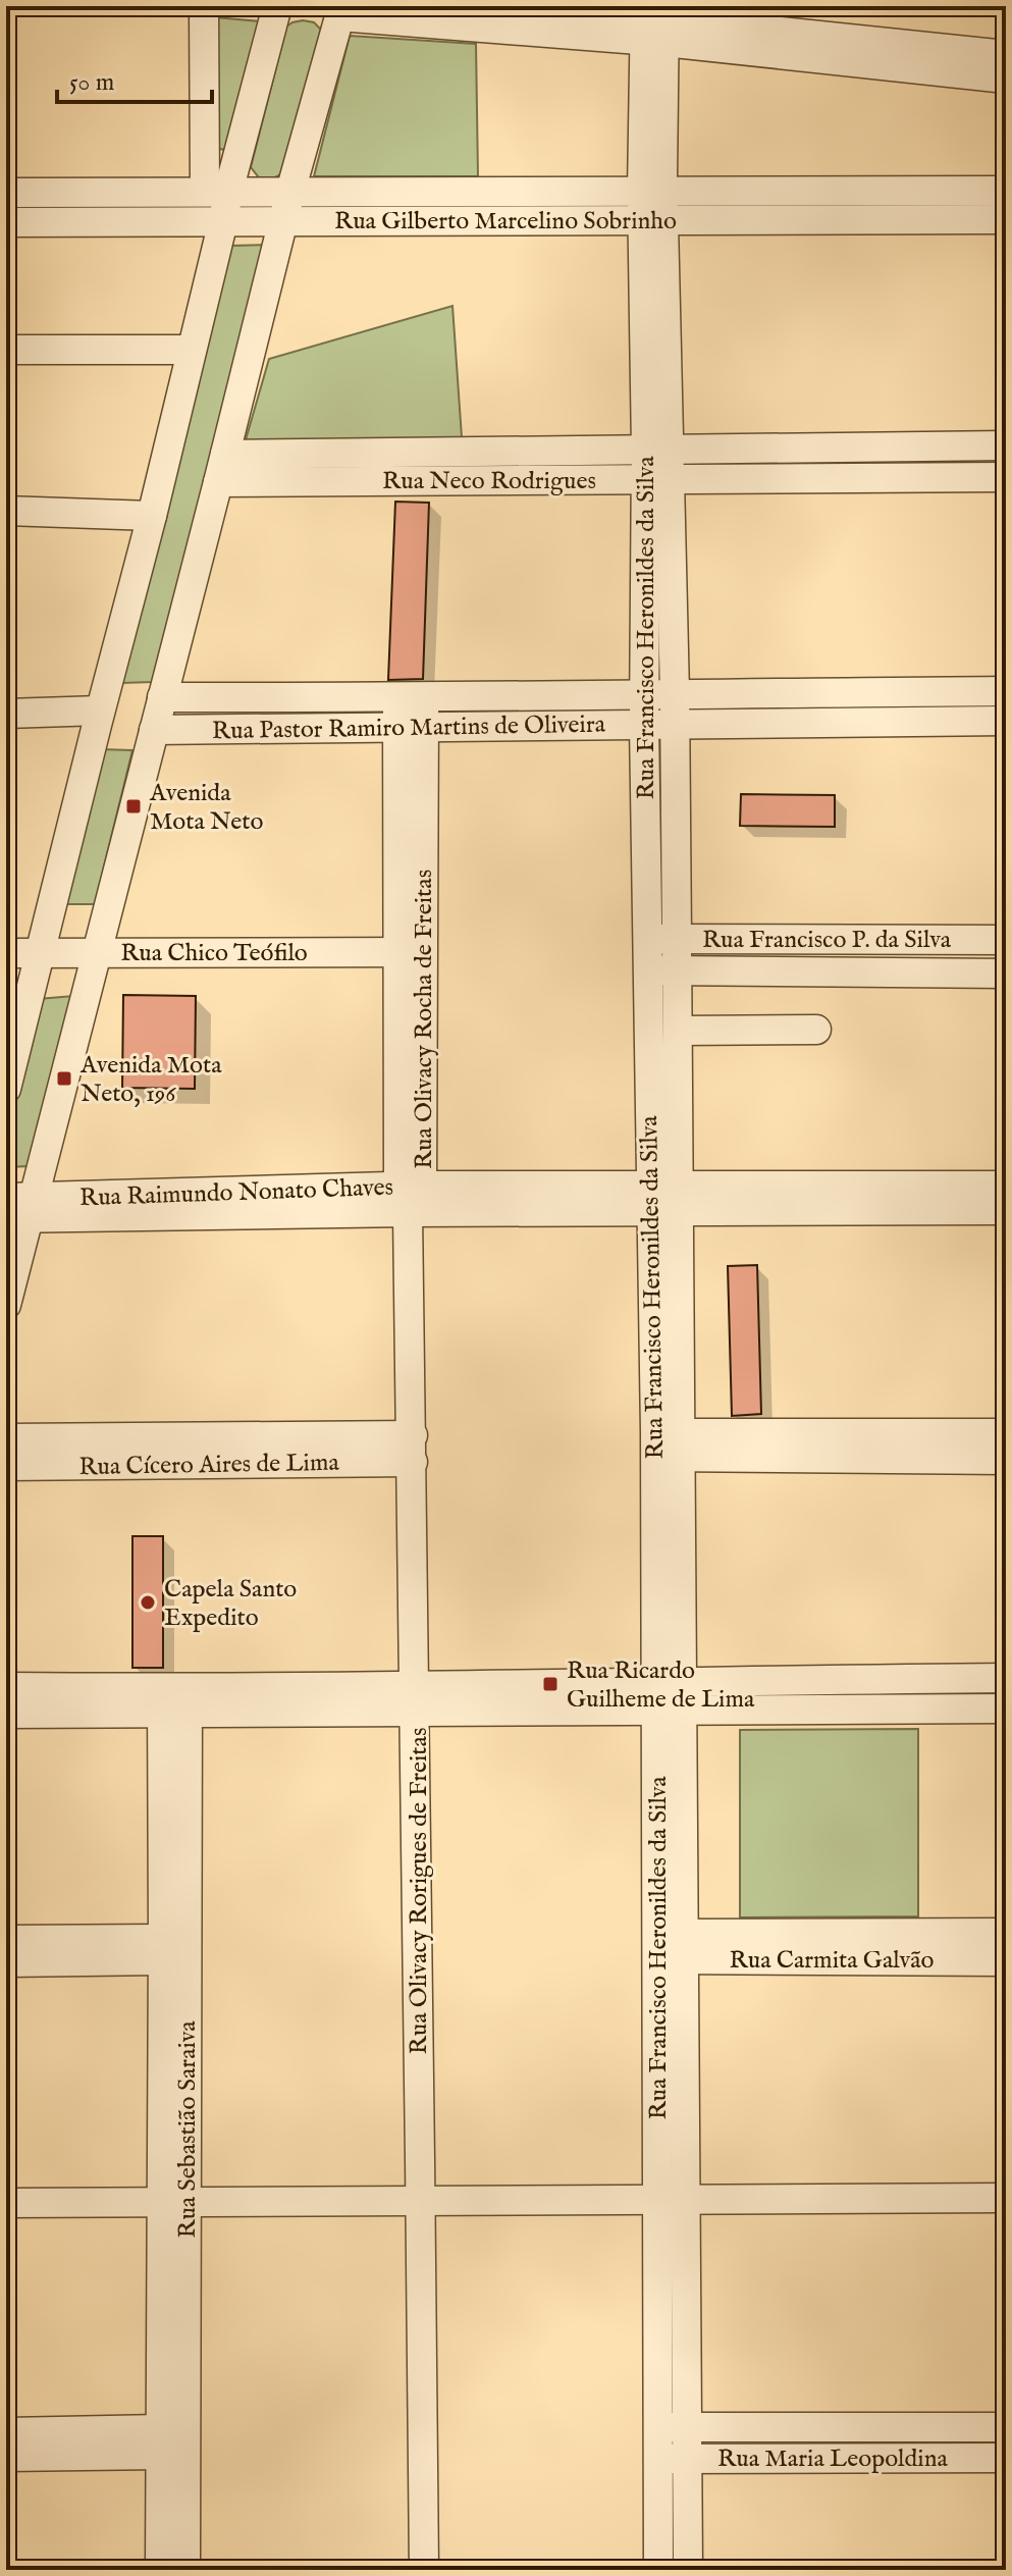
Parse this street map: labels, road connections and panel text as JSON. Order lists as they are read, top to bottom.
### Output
{
  "streets": {
    "street": [
      "Rua Gilberto Marcelino Sobrinho",
      "Rua Neco Rodrigues",
      "Rua Francisco Heronildes da Silva",
      "Rua Pastor Ramiro Martins de Oliveira",
      "Rua Francisco P. da Silva",
      "Rua Chico Teófilo",
      "Rua Olivacy Rocha de Freitas",
      "Rua Raimundo Nonato Chaves",
      "Rua Cícero Aires de Lima",
      "Rua Olivacy Rorigues de Freitas",
      "Rua Carmita Galvão",
      "Rua Sebastião Saraiva",
      "Rua Maria Leopoldina"
    ]
  },
  "crossings": [
    ["Rua Gilberto Marcelino Sobrinho", "Rua Francisco Heronildes da Silva"],
    ["Rua Neco Rodrigues", "Rua Francisco Heronildes da Silva"],
    ["Rua Francisco Heronildes da Silva", "Rua Pastor Ramiro Martins de Oliveira"],
    ["Rua Francisco Heronildes da Silva", "Rua Francisco P. da Silva"],
    ["Rua Francisco Heronildes da Silva", "Rua Raimundo Nonato Chaves"],
    ["Rua Francisco Heronildes da Silva", "Rua Carmita Galvão"],
    ["Rua Francisco Heronildes da Silva", "Rua Maria Leopoldina"],
    ["Rua Pastor Ramiro Martins de Oliveira", "Rua Olivacy Rocha de Freitas"],
    ["Rua Chico Teófilo", "Rua Olivacy Rocha de Freitas"],
    ["Rua Olivacy Rocha de Freitas", "Rua Raimundo Nonato Chaves"],
    ["Rua Olivacy Rocha de Freitas", "Rua Olivacy Rorigues de Freitas"],
    ["Rua Raimundo Nonato Chaves", "Rua Olivacy Rorigues de Freitas"],
    ["Rua Cícero Aires de Lima", "Rua Olivacy Rorigues de Freitas"]
  ],
  "places": {
    "transit": ["Avenida Mota Neto", "Avenida Mota Neto, 196", "Rua Ricardo Guilheme de Lima"],
    "other": ["Capela Santo Expedito"]
  },
  "scale_bar": "50 m"
}
